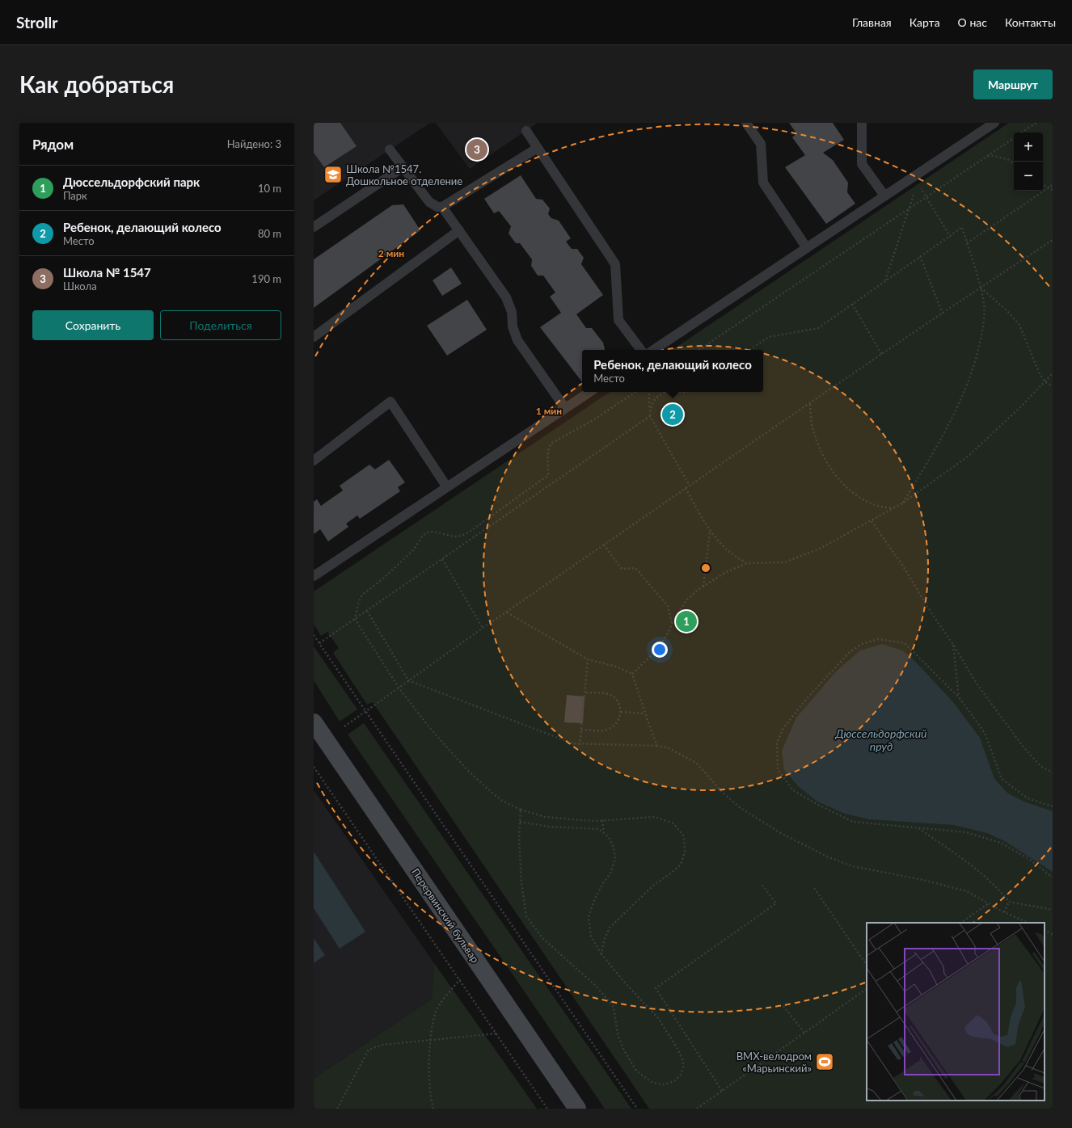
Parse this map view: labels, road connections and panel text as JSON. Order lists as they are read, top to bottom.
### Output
{
  "streets": {
    "street": ["Перервинский бульвар"]
  },
  "water": ["Дюссельдорфский пруд"],
  "places": {
    "school or university": ["Школа №1547. Дошкольное отделение"],
    "sports": ["BMX-велодром «Марьинский»"]
  },
  "page": {
    "header": "Strollr",
    "nav": [
      "Главная",
      "Карта",
      "О нас",
      "Контакты"
    ],
    "buttons": [
      "Маршрут",
      ["Сохранить", "Поделиться"]
    ],
    "title": "Как добраться",
    "heading": ["Рядом", "Найдено: 3"],
    "map_buttons": ["+", "−"],
    "pins": ["3", "2", "1"],
    "list": [
      {
        "mark": "1",
        "name": "Дюссельдорфский парк",
        "note": "Парк",
        "value": "10 m"
      },
      {
        "mark": "2",
        "name": "Ребенок, делающий колесо",
        "note": "Место",
        "value": "80 m"
      },
      {
        "mark": "3",
        "name": "Школа № 1547",
        "note": "Школа",
        "value": "190 m"
      }
    ],
    "popup": ["Ребенок, делающий колесо", "Место"]
  },
  "rings": ["2 мин", "1 мин"]
}
